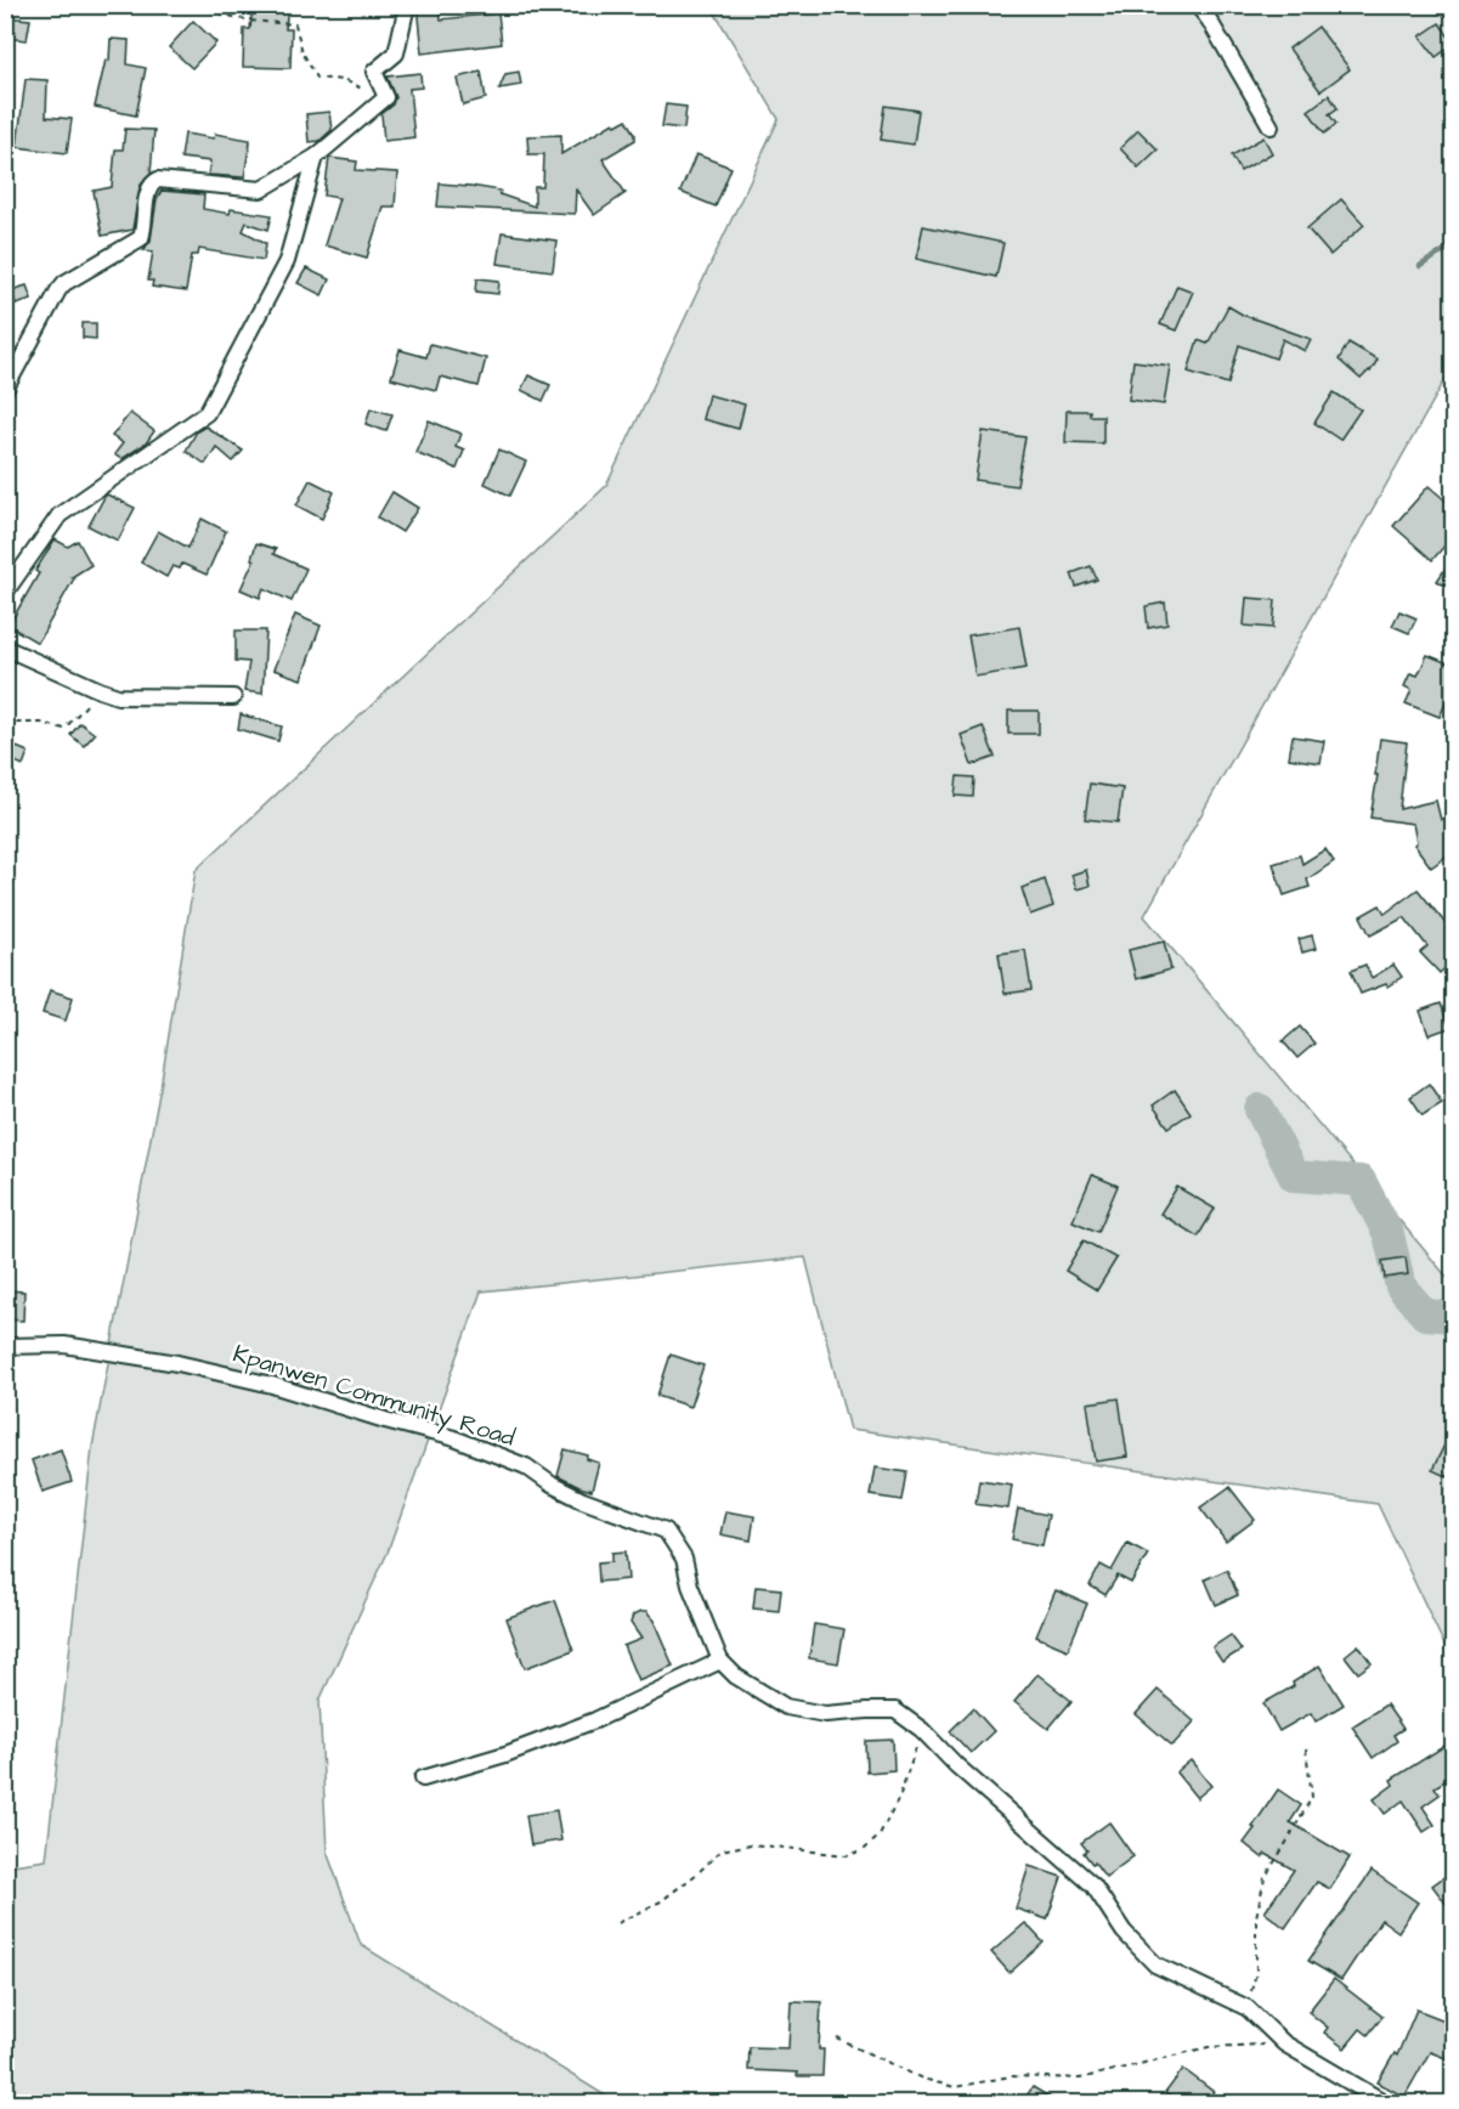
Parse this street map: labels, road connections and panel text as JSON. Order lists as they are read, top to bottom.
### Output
{
  "streets": {
    "street": ["Kpanwen Community Road"]
  }
}
